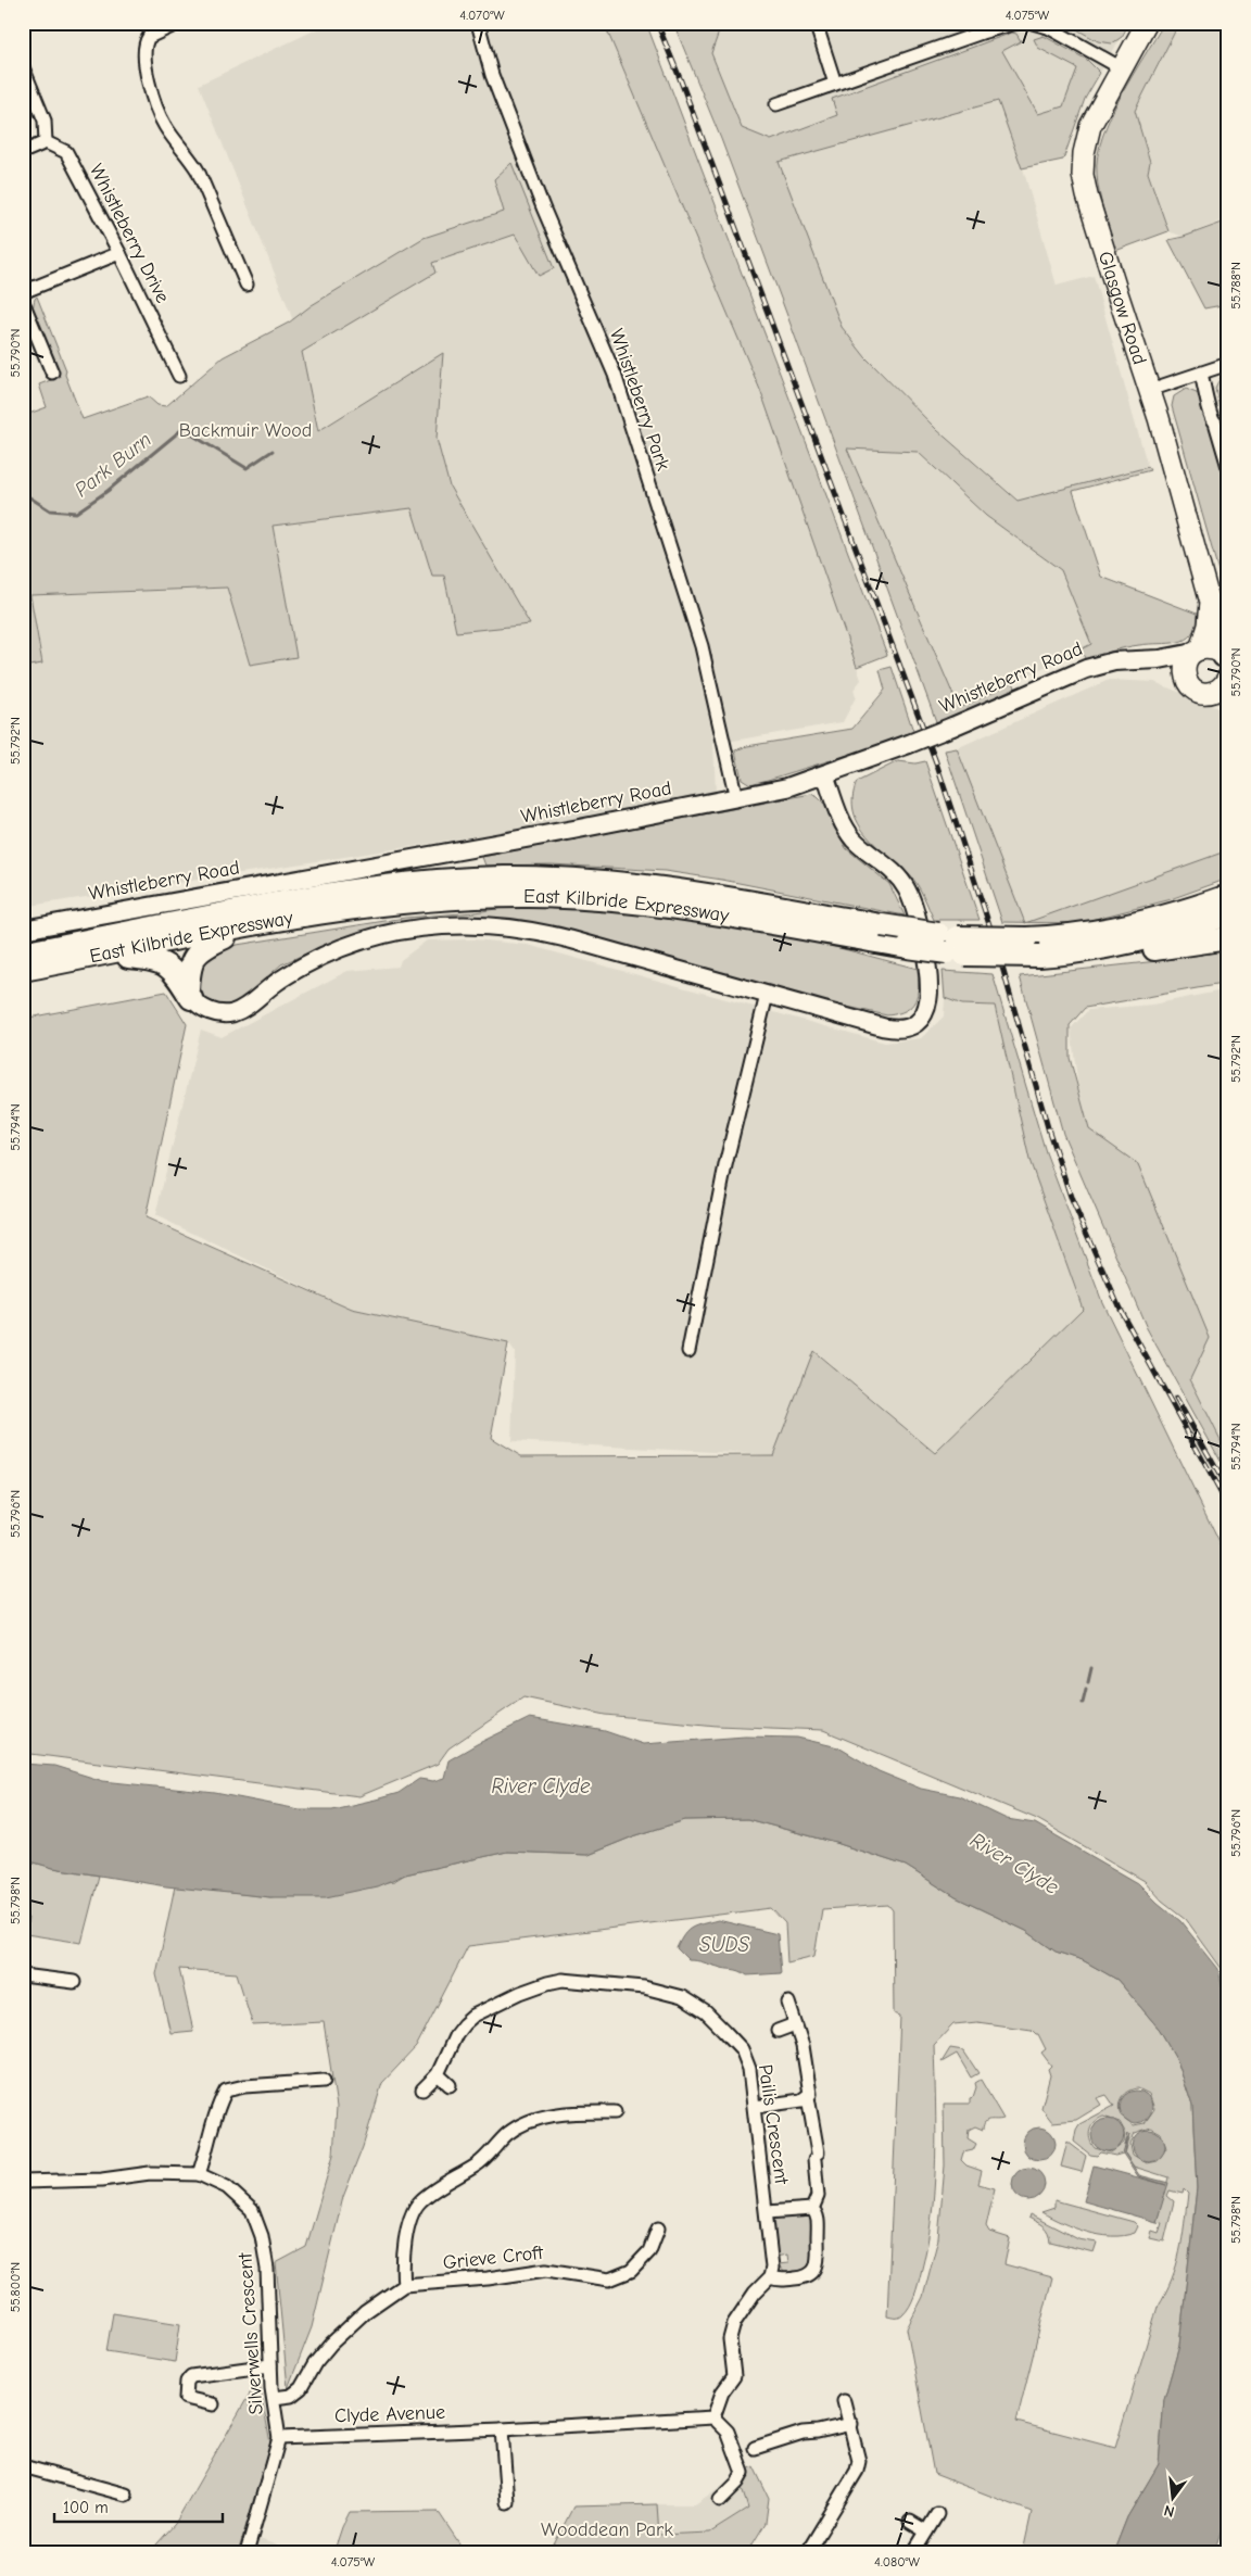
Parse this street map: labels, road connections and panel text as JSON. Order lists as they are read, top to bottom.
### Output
{
  "streets": {
    "highway": ["East Kilbride Expressway"],
    "main road": ["Glasgow Road", "Whistleberry Road"],
    "street": [
      "Whistleberry Drive",
      "Whistleberry Park",
      "Pailis Crescent",
      "Grieve Croft",
      "Silverwells Crescent",
      "Clyde Avenue"
    ]
  },
  "crossings": [
    ["Glasgow Road", "Whistleberry Road"],
    ["Whistleberry Park", "Whistleberry Road"],
    ["Silverwells Crescent", "Clyde Avenue"]
  ],
  "water": ["Park Burn", "River Clyde", "SUDS"],
  "parks": ["Backmuir Wood", "Wooddean Park"],
  "scale_bar": "100 m",
  "north": "bottom",
  "coordinates": [
    "4.070°W",
    "4.075°W",
    "55.788°N",
    "55.790°N",
    "55.792°N",
    "55.794°N",
    "55.796°N",
    "55.798°N",
    "55.800°N",
    "4.080°W"
  ]
}
